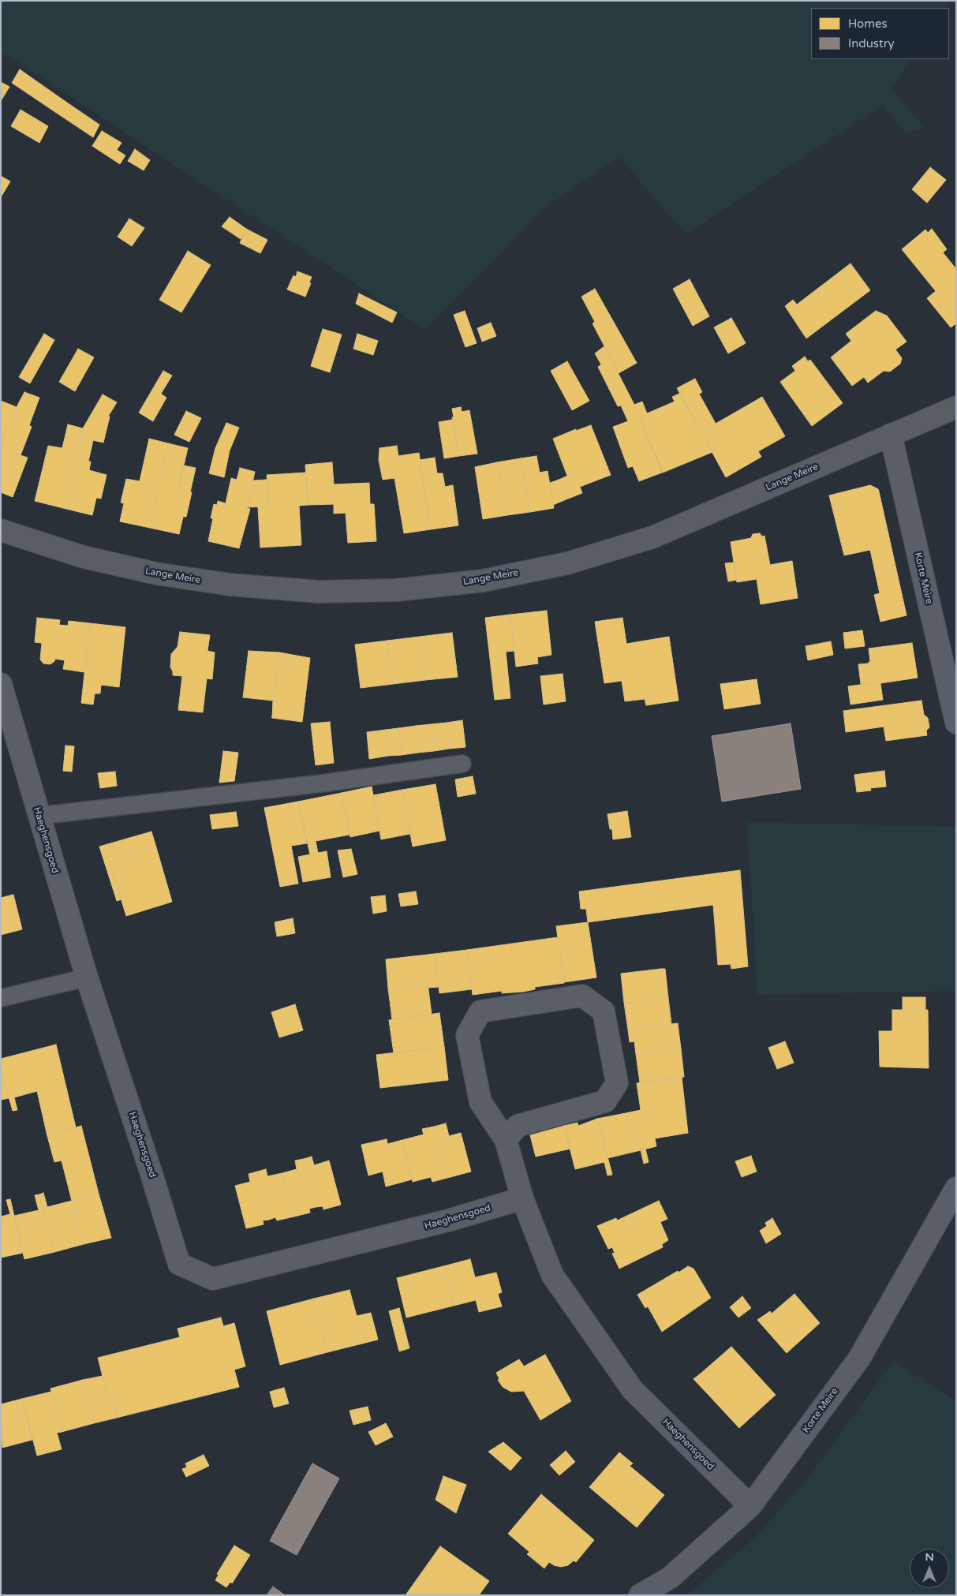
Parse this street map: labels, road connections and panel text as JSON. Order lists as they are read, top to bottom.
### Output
{
  "streets": {
    "street": ["Lange Meire", "Korte Meire", "Haeghensgoed"]
  },
  "crossings": [
    ["Lange Meire", "Korte Meire"],
    ["Korte Meire", "Haeghensgoed"]
  ],
  "legend": ["Homes", "Industry"],
  "north": "top"
}
